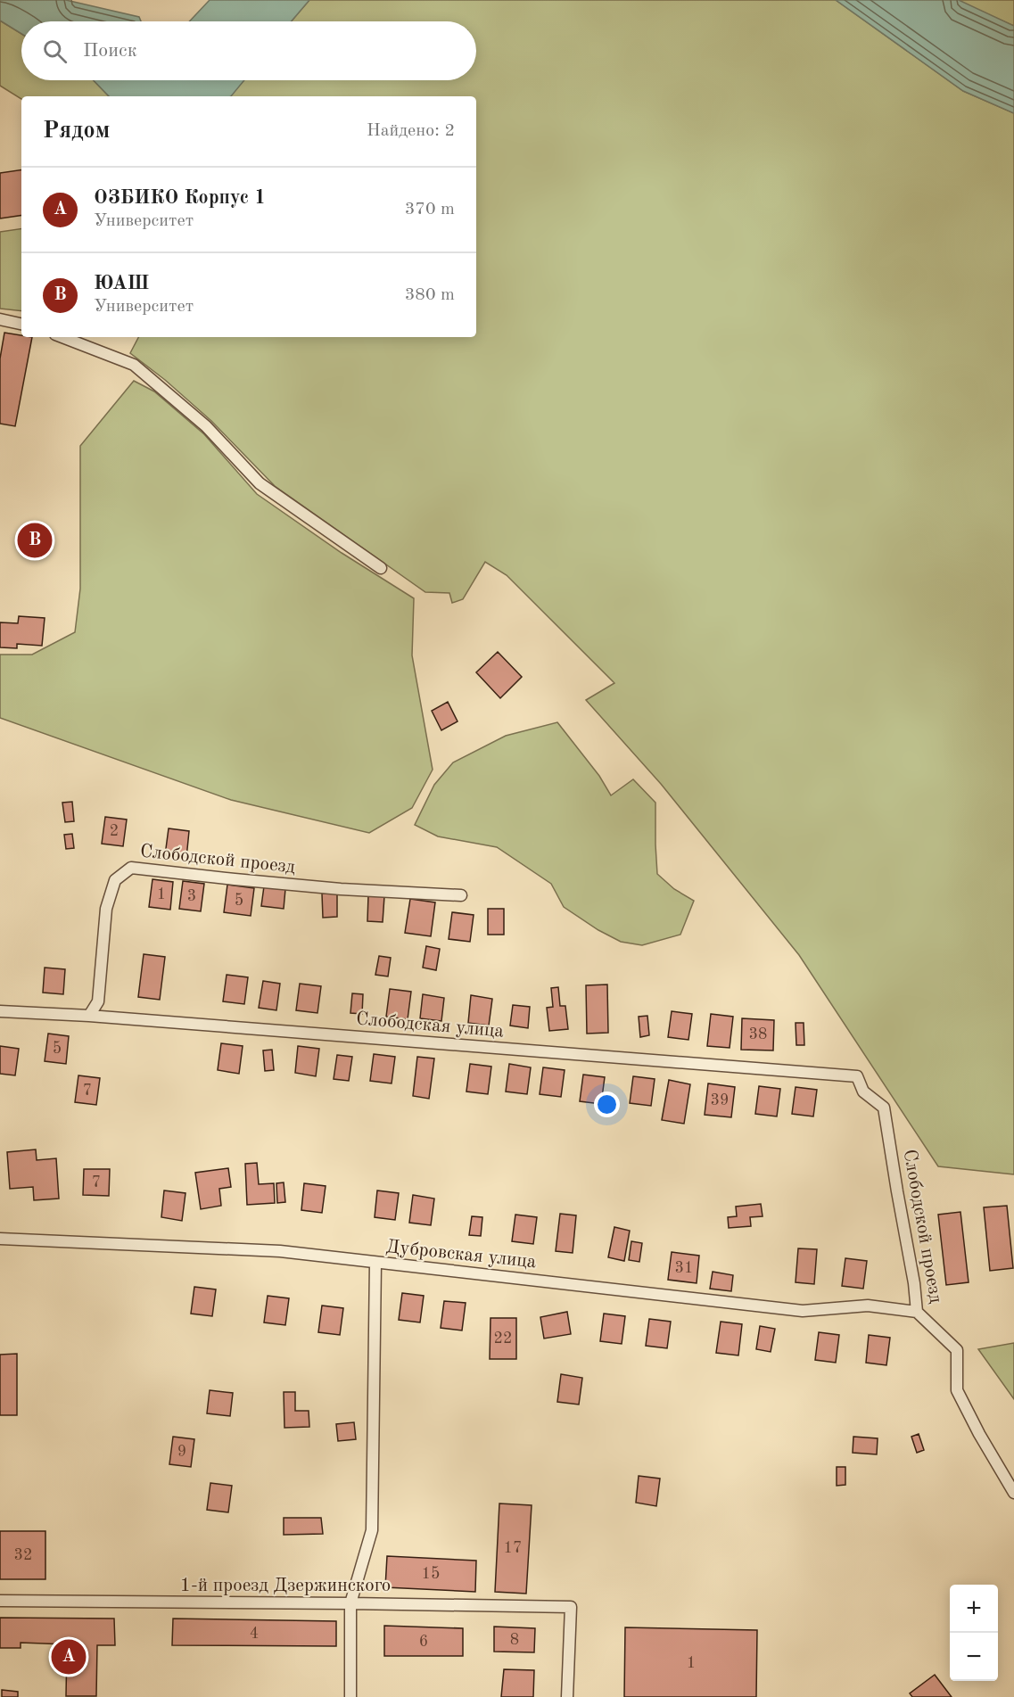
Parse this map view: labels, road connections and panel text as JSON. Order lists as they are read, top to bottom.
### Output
{
  "streets": {
    "street": [
      "Слободской проезд",
      "Слободская улица",
      "Дубровская улица",
      "1-й проезд Дзержинского"
    ]
  },
  "crossings": [
    ["Слободской проезд", "Слободская улица"],
    ["Слободской проезд", "Дубровская улица"]
  ],
  "house_numbers": [
    "2",
    "1",
    "3",
    "5",
    "38",
    "5",
    "7",
    "39",
    "7",
    "31",
    "22",
    "9",
    "17",
    "32",
    "15",
    "4",
    "8",
    "6",
    "1"
  ],
  "page": {
    "search": "Поиск",
    "heading": ["Рядом", "Найдено: 2"],
    "list": [
      {
        "mark": "A",
        "name": "ОЗБИКО Корпус 1",
        "note": "Университет",
        "value": "370 m"
      },
      {
        "mark": "B",
        "name": "ЮАШ",
        "note": "Университет",
        "value": "380 m"
      }
    ],
    "pins": ["B", "A"],
    "map_buttons": ["+", "−"]
  }
}
